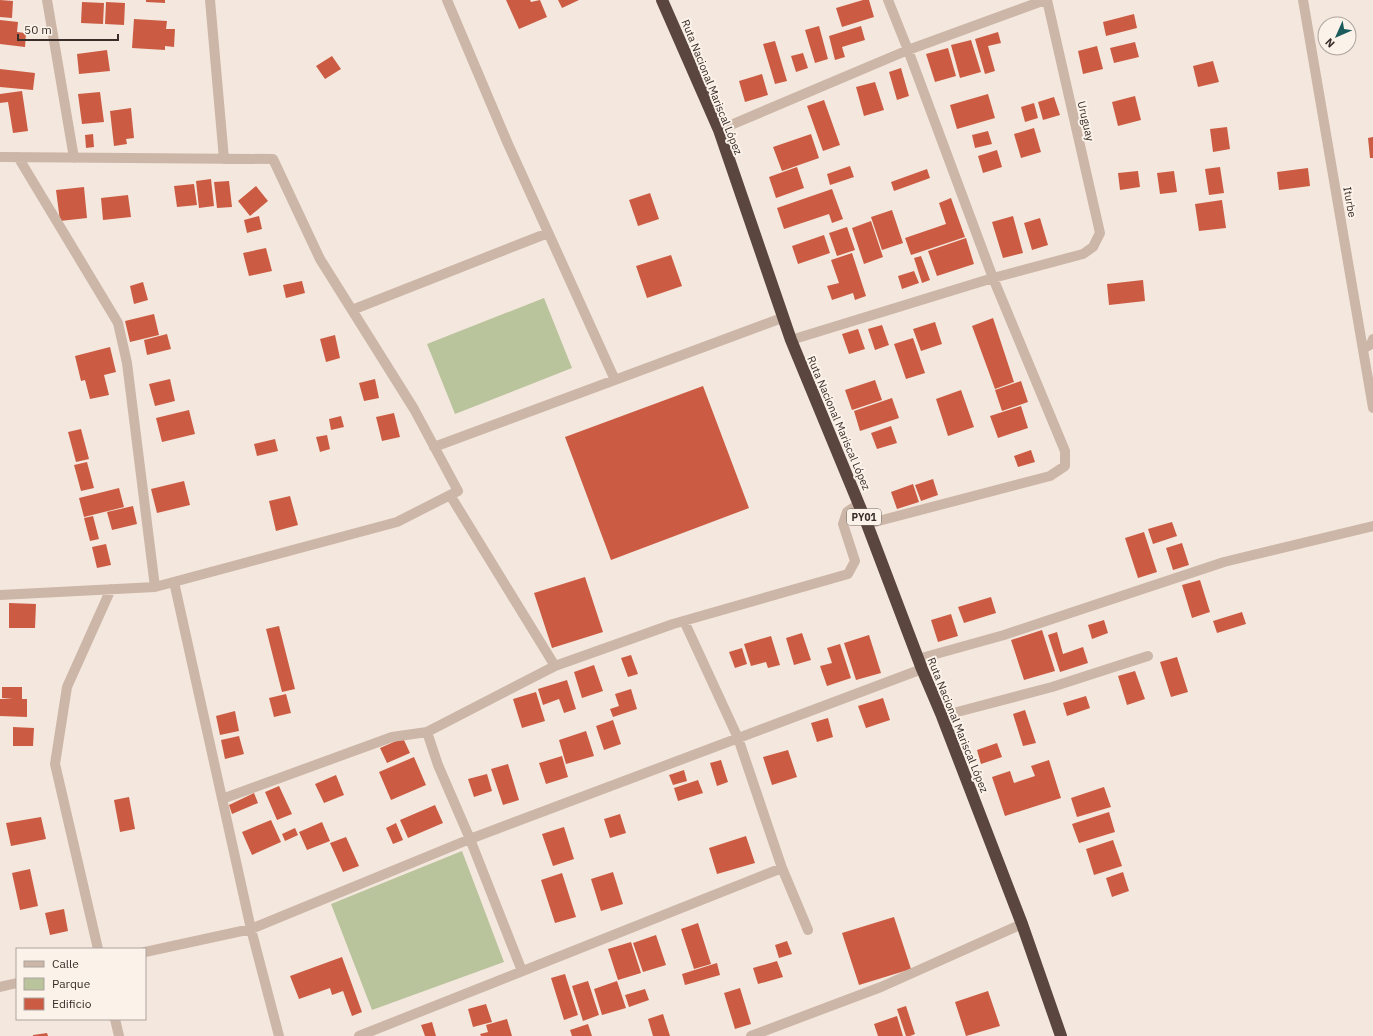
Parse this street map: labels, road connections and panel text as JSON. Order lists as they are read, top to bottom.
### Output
{
  "streets": {
    "highway": ["Ruta Nacional Mariscal López", "PY01"],
    "street": ["Uruguay", "Iturbe"]
  },
  "legend": ["Calle", "Parque", "Edificio"],
  "scale_bar": "50 m",
  "north": "bottom left"
}
